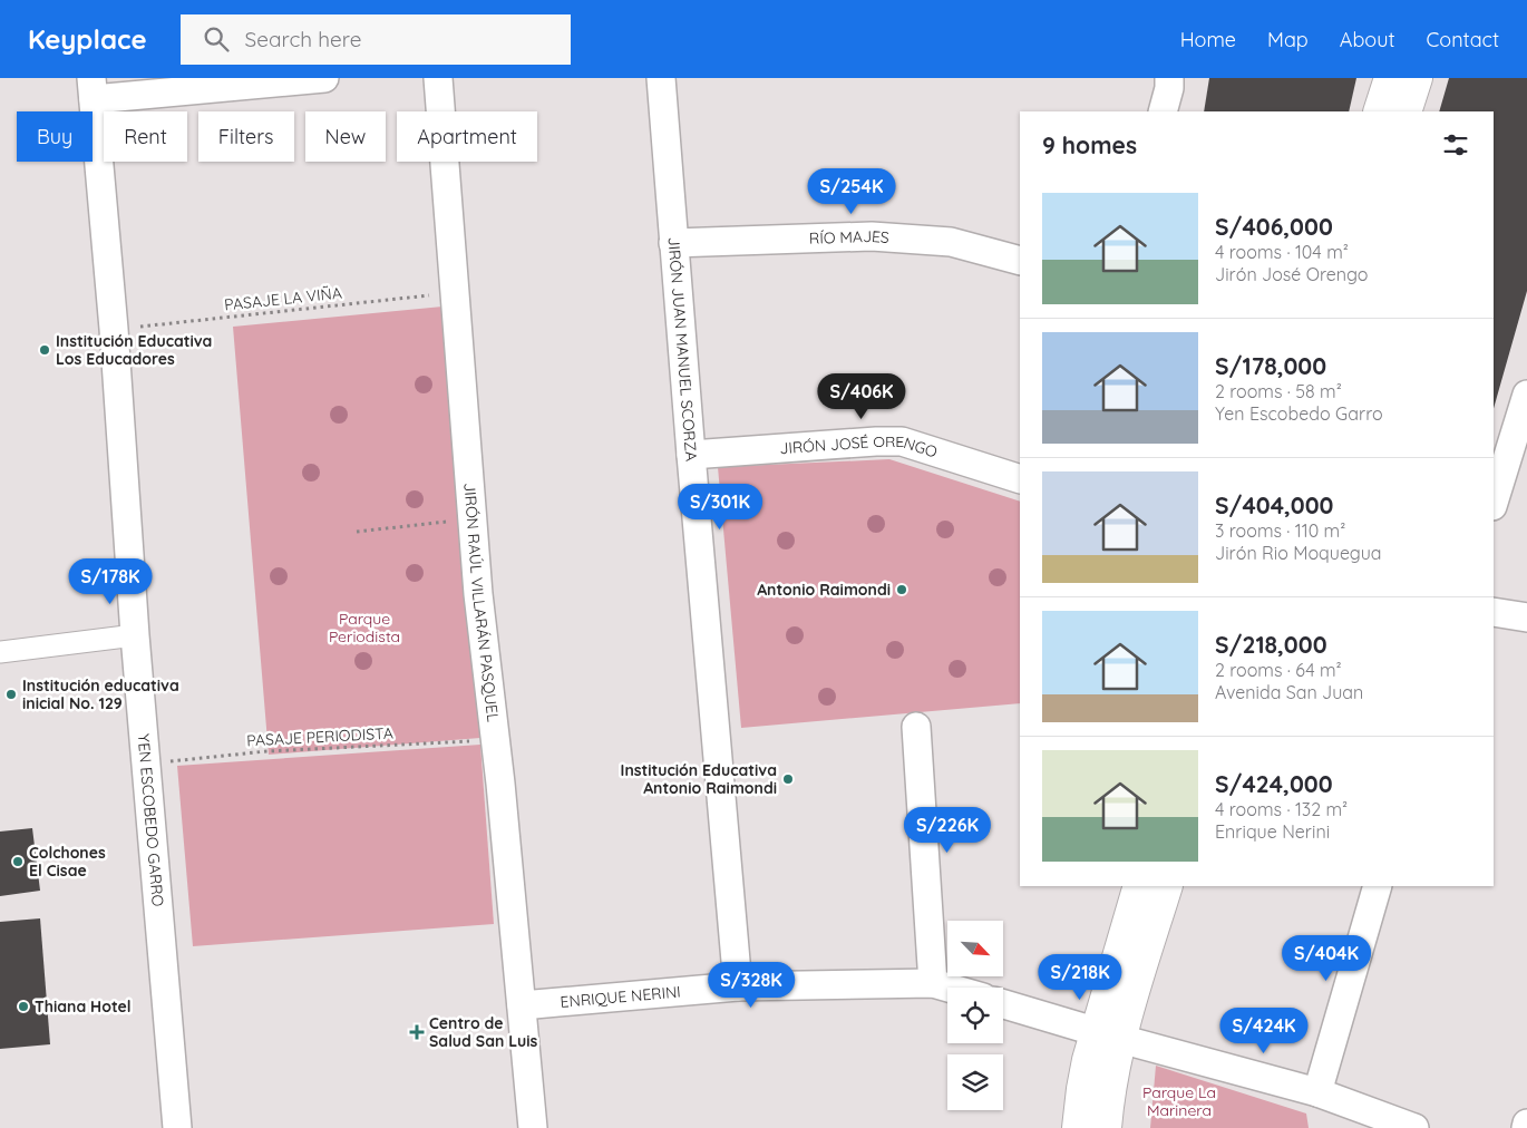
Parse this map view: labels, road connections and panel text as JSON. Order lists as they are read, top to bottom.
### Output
{
  "streets": {
    "street": [
      "RÍO MAJES",
      "JIRÓN JUAN MANUEL SCORZA",
      "JIRÓN JOSÉ ORENGO",
      "JIRÓN RAÚL VILLARÁN PASQUEL",
      "YEN ESCOBEDO GARRO",
      "ENRIQUE NERINI"
    ],
    "path": ["PASAJE LA VIÑA", "PASAJE PERIODISTA"]
  },
  "crossings": [
    ["RÍO MAJES", "JIRÓN JUAN MANUEL SCORZA"],
    ["PASAJE LA VIÑA", "JIRÓN RAÚL VILLARÁN PASQUEL"],
    ["PASAJE LA VIÑA", "YEN ESCOBEDO GARRO"],
    ["JIRÓN JUAN MANUEL SCORZA", "JIRÓN JOSÉ ORENGO"],
    ["JIRÓN JUAN MANUEL SCORZA", "ENRIQUE NERINI"],
    ["JIRÓN RAÚL VILLARÁN PASQUEL", "PASAJE PERIODISTA"],
    ["JIRÓN RAÚL VILLARÁN PASQUEL", "ENRIQUE NERINI"],
    ["PASAJE PERIODISTA", "YEN ESCOBEDO GARRO"]
  ],
  "parks": ["Parque Periodista", "Parque La Marinera"],
  "places": {
    "other": [
      "Institución Educativa Los Educadores",
      "Antonio Raimondi",
      "Institución educativa inicial No. 129",
      "Institución Educativa Antonio Raimondi",
      "Colchones El Cisae",
      "Thiana Hotel"
    ],
    "health": ["Centro de Salud San Luis"]
  },
  "north": "bottom right",
  "page": {
    "header": "Keyplace",
    "search": "Search here",
    "nav": [
      "Home",
      "Map",
      "About",
      "Contact"
    ],
    "chip": [
      "Buy",
      "Rent",
      "Filters",
      "New",
      "Apartment"
    ],
    "heading": "9 homes",
    "price": [
      "S/254K",
      "S/406K",
      "S/301K",
      "S/178K",
      "S/226K",
      "S/404K",
      "S/218K",
      "S/328K",
      "S/424K"
    ],
    "list": [
      {
        "name": "S/406,000",
        "note": "4 rooms · 104 m² · Jirón José Orengo"
      },
      {
        "name": "S/178,000",
        "note": "2 rooms · 58 m² · Yen Escobedo Garro"
      },
      {
        "name": "S/404,000",
        "note": "3 rooms · 110 m² · Jirón Rio Moquegua"
      },
      {
        "name": "S/218,000",
        "note": "2 rooms · 64 m² · Avenida San Juan"
      },
      {
        "name": "S/424,000",
        "note": "4 rooms · 132 m² · Enrique Nerini"
      }
    ]
  }
}
